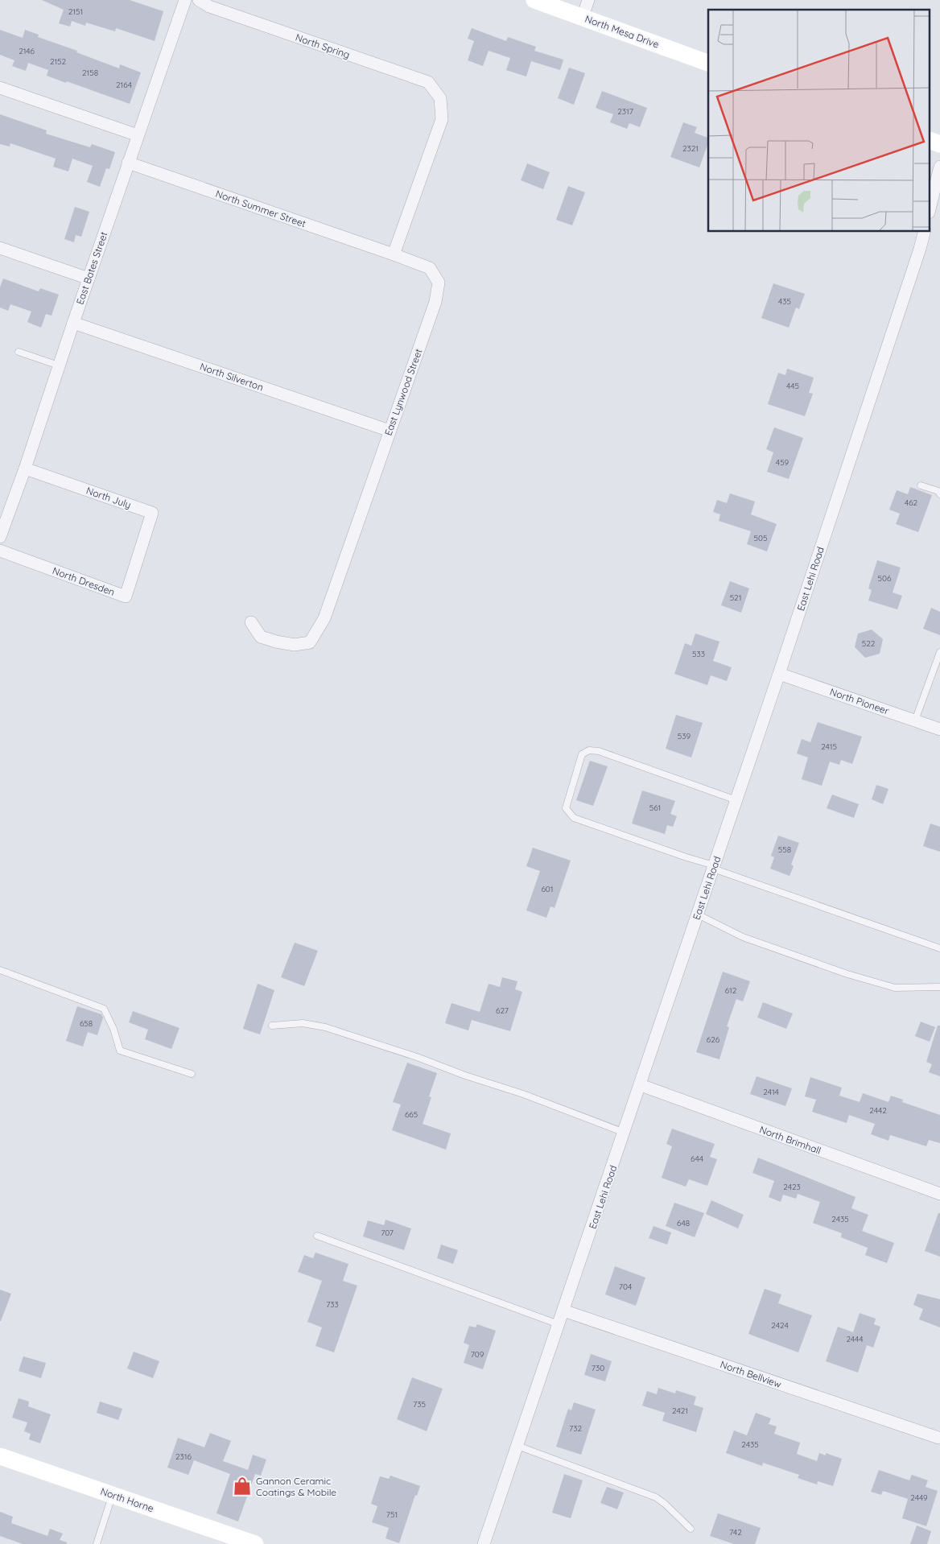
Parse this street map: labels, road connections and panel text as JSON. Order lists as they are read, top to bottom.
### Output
{
  "streets": {
    "street": [
      "North Mesa Drive",
      "North Spring",
      "North Summer Street",
      "East Bates Street",
      "North Silverton",
      "East Lynwood Street",
      "North July",
      "East Lehi Road",
      "North Dresden",
      "North Pioneer",
      "North Brimhall",
      "North Bellview",
      "North Horne"
    ]
  },
  "crossings": [
    ["North Spring", "North Summer Street"],
    ["North Spring", "East Lynwood Street"],
    ["North Summer Street", "East Bates Street"],
    ["North Summer Street", "East Lynwood Street"],
    ["East Bates Street", "North Silverton"],
    ["East Bates Street", "North July"],
    ["North Silverton", "East Lynwood Street"],
    ["North July", "North Dresden"],
    ["East Lehi Road", "North Pioneer"],
    ["East Lehi Road", "North Brimhall"],
    ["East Lehi Road", "North Bellview"]
  ],
  "places": {
    "shop": ["Gannon Ceramic Coatings & Mobile"]
  },
  "house_numbers": [
    "2151",
    "2146",
    "2152",
    "2158",
    "2164",
    "2317",
    "2321",
    "435",
    "445",
    "459",
    "462",
    "505",
    "506",
    "521",
    "522",
    "533",
    "539",
    "2415",
    "561",
    "558",
    "601",
    "612",
    "627",
    "658",
    "626",
    "2414",
    "2442",
    "665",
    "644",
    "2423",
    "2435",
    "648",
    "707",
    "704",
    "733",
    "2424",
    "2444",
    "709",
    "730",
    "735",
    "2421",
    "732",
    "2435",
    "2316",
    "2449",
    "751",
    "742"
  ]
}
